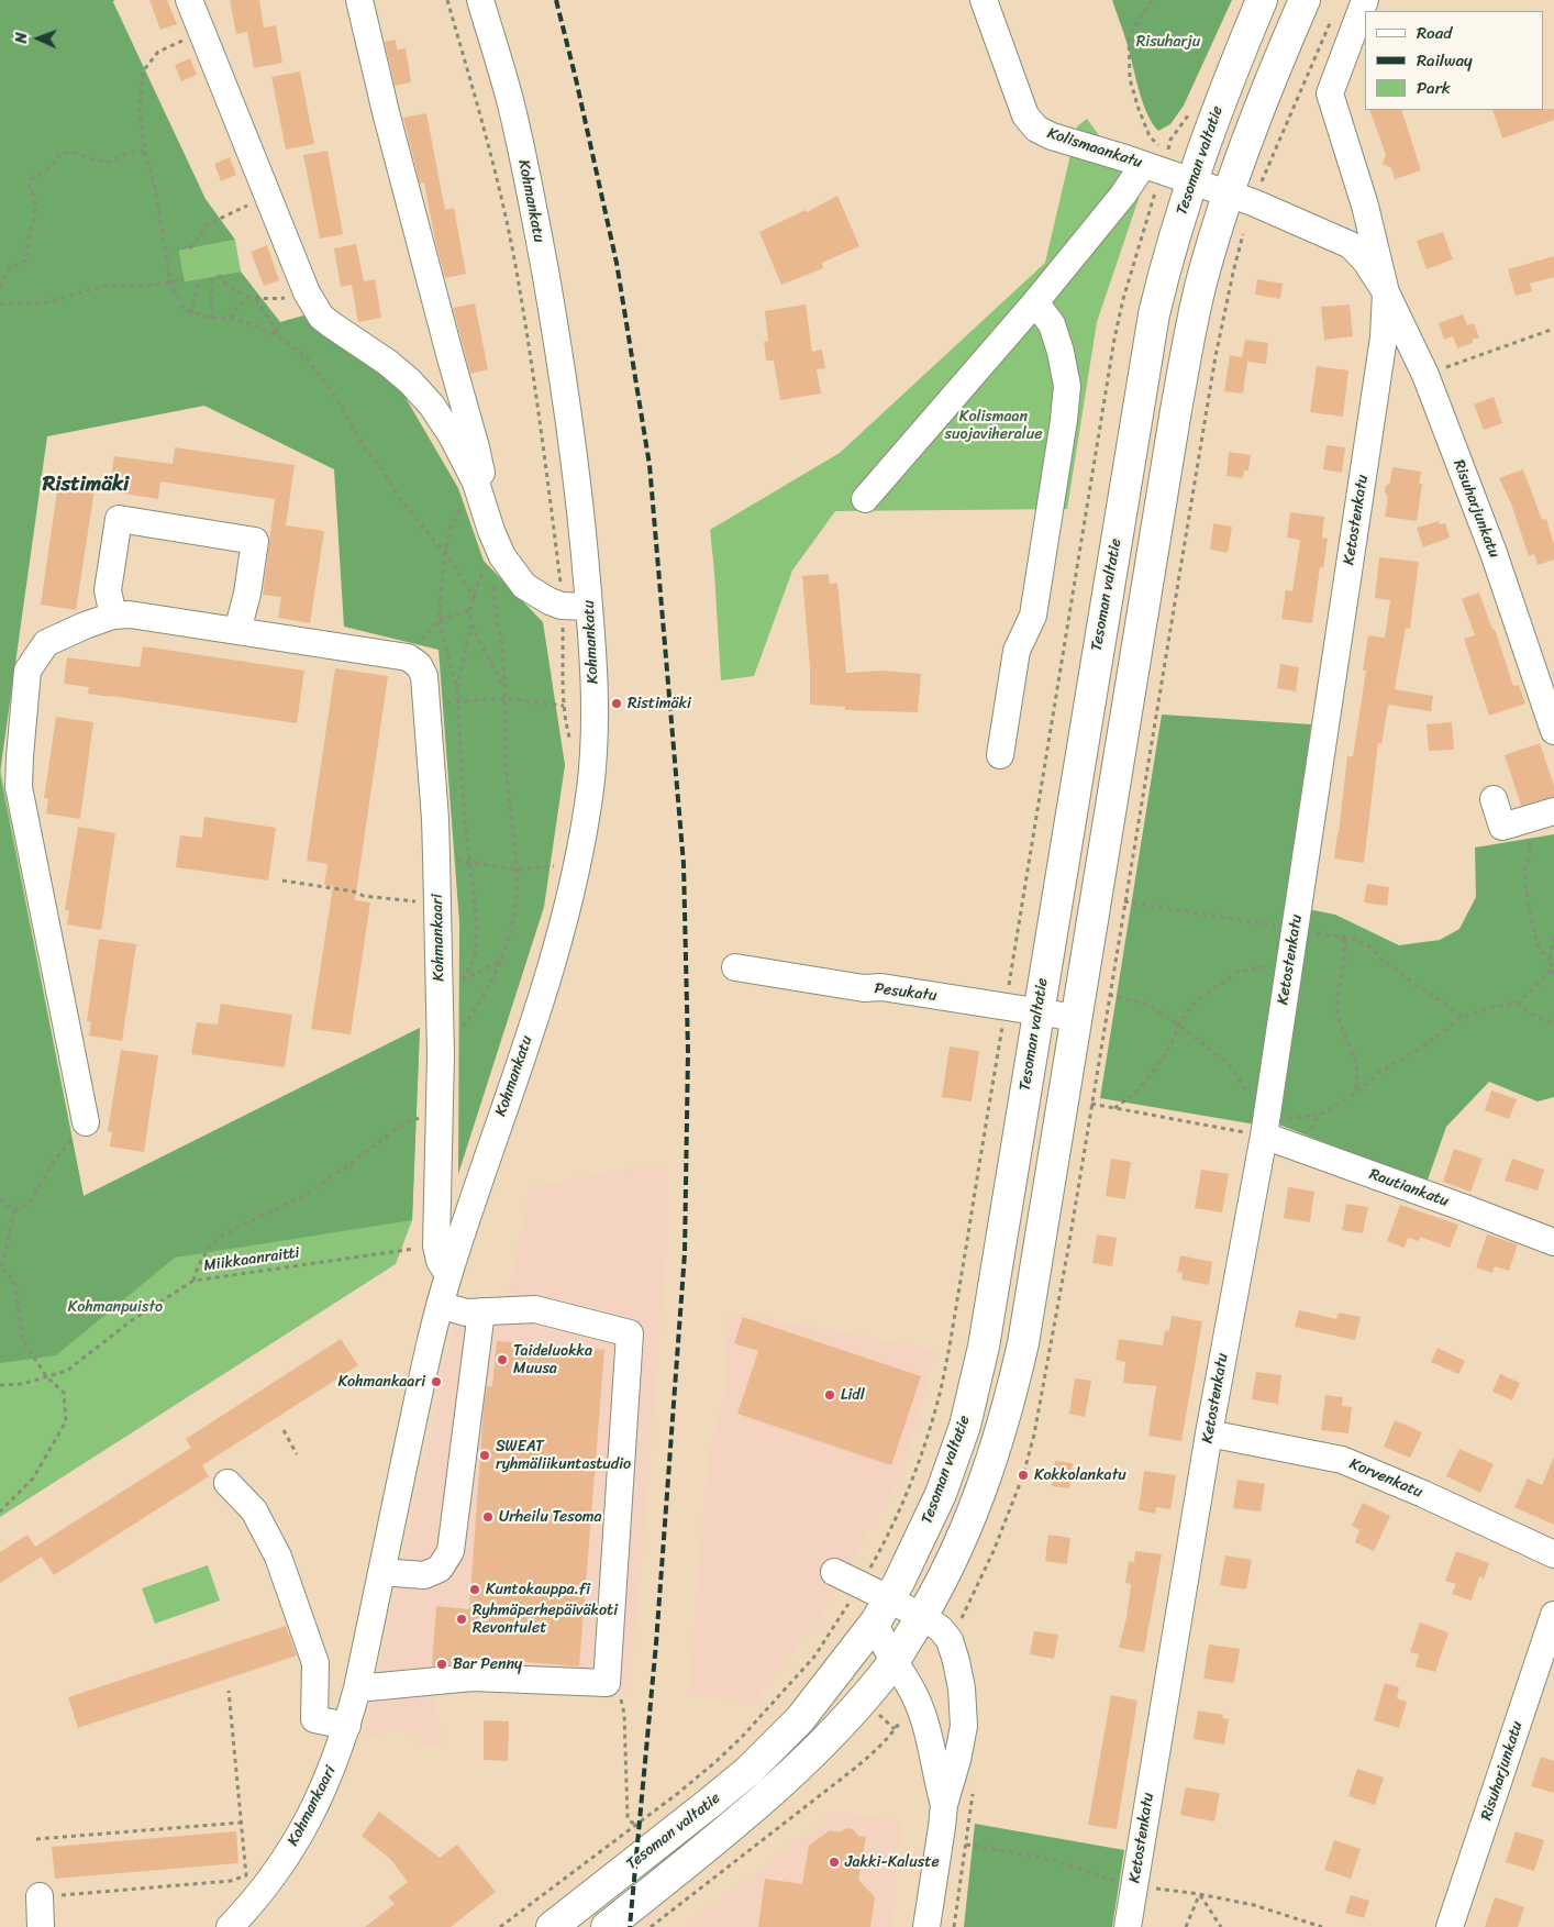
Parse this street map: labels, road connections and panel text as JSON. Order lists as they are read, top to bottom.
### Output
{
  "streets": {
    "main road": ["Tesoman valtatie"],
    "street": [
      "Kolismaankatu",
      "Kohmankatu",
      "Risuharjunkatu",
      "Ketostenkatu",
      "Kohmankaari",
      "Pesukatu",
      "Rautiankatu",
      "Korvenkatu"
    ],
    "path": ["Miikkaanraitti"]
  },
  "crossings": [
    ["Kolismaankatu", "Tesoman valtatie"],
    ["Kolismaankatu", "Risuharjunkatu"],
    ["Kolismaankatu", "Ketostenkatu"],
    ["Tesoman valtatie", "Pesukatu"],
    ["Kohmankatu", "Kohmankaari"],
    ["Risuharjunkatu", "Ketostenkatu"],
    ["Ketostenkatu", "Rautiankatu"],
    ["Ketostenkatu", "Korvenkatu"],
    ["Kohmankaari", "Miikkaanraitti"]
  ],
  "districts": ["Ristimäki"],
  "parks": ["Risuharju", "Kolismaan suojaviheralue", "Kohmanpuisto"],
  "places": [
    "Ristimäki",
    "Taideluokka Muusa",
    "Kohmankaari",
    "Lidl",
    "SWEAT ryhmäliikuntastudio",
    "Kokkolankatu",
    "Urheilu Tesoma",
    "Kuntokauppa.fi",
    "Ryhmäperhepäiväkoti Revontulet",
    "Bar Penny",
    "Jakki-Kaluste"
  ],
  "legend": ["Road", "Railway", "Park"],
  "north": "left"
}
